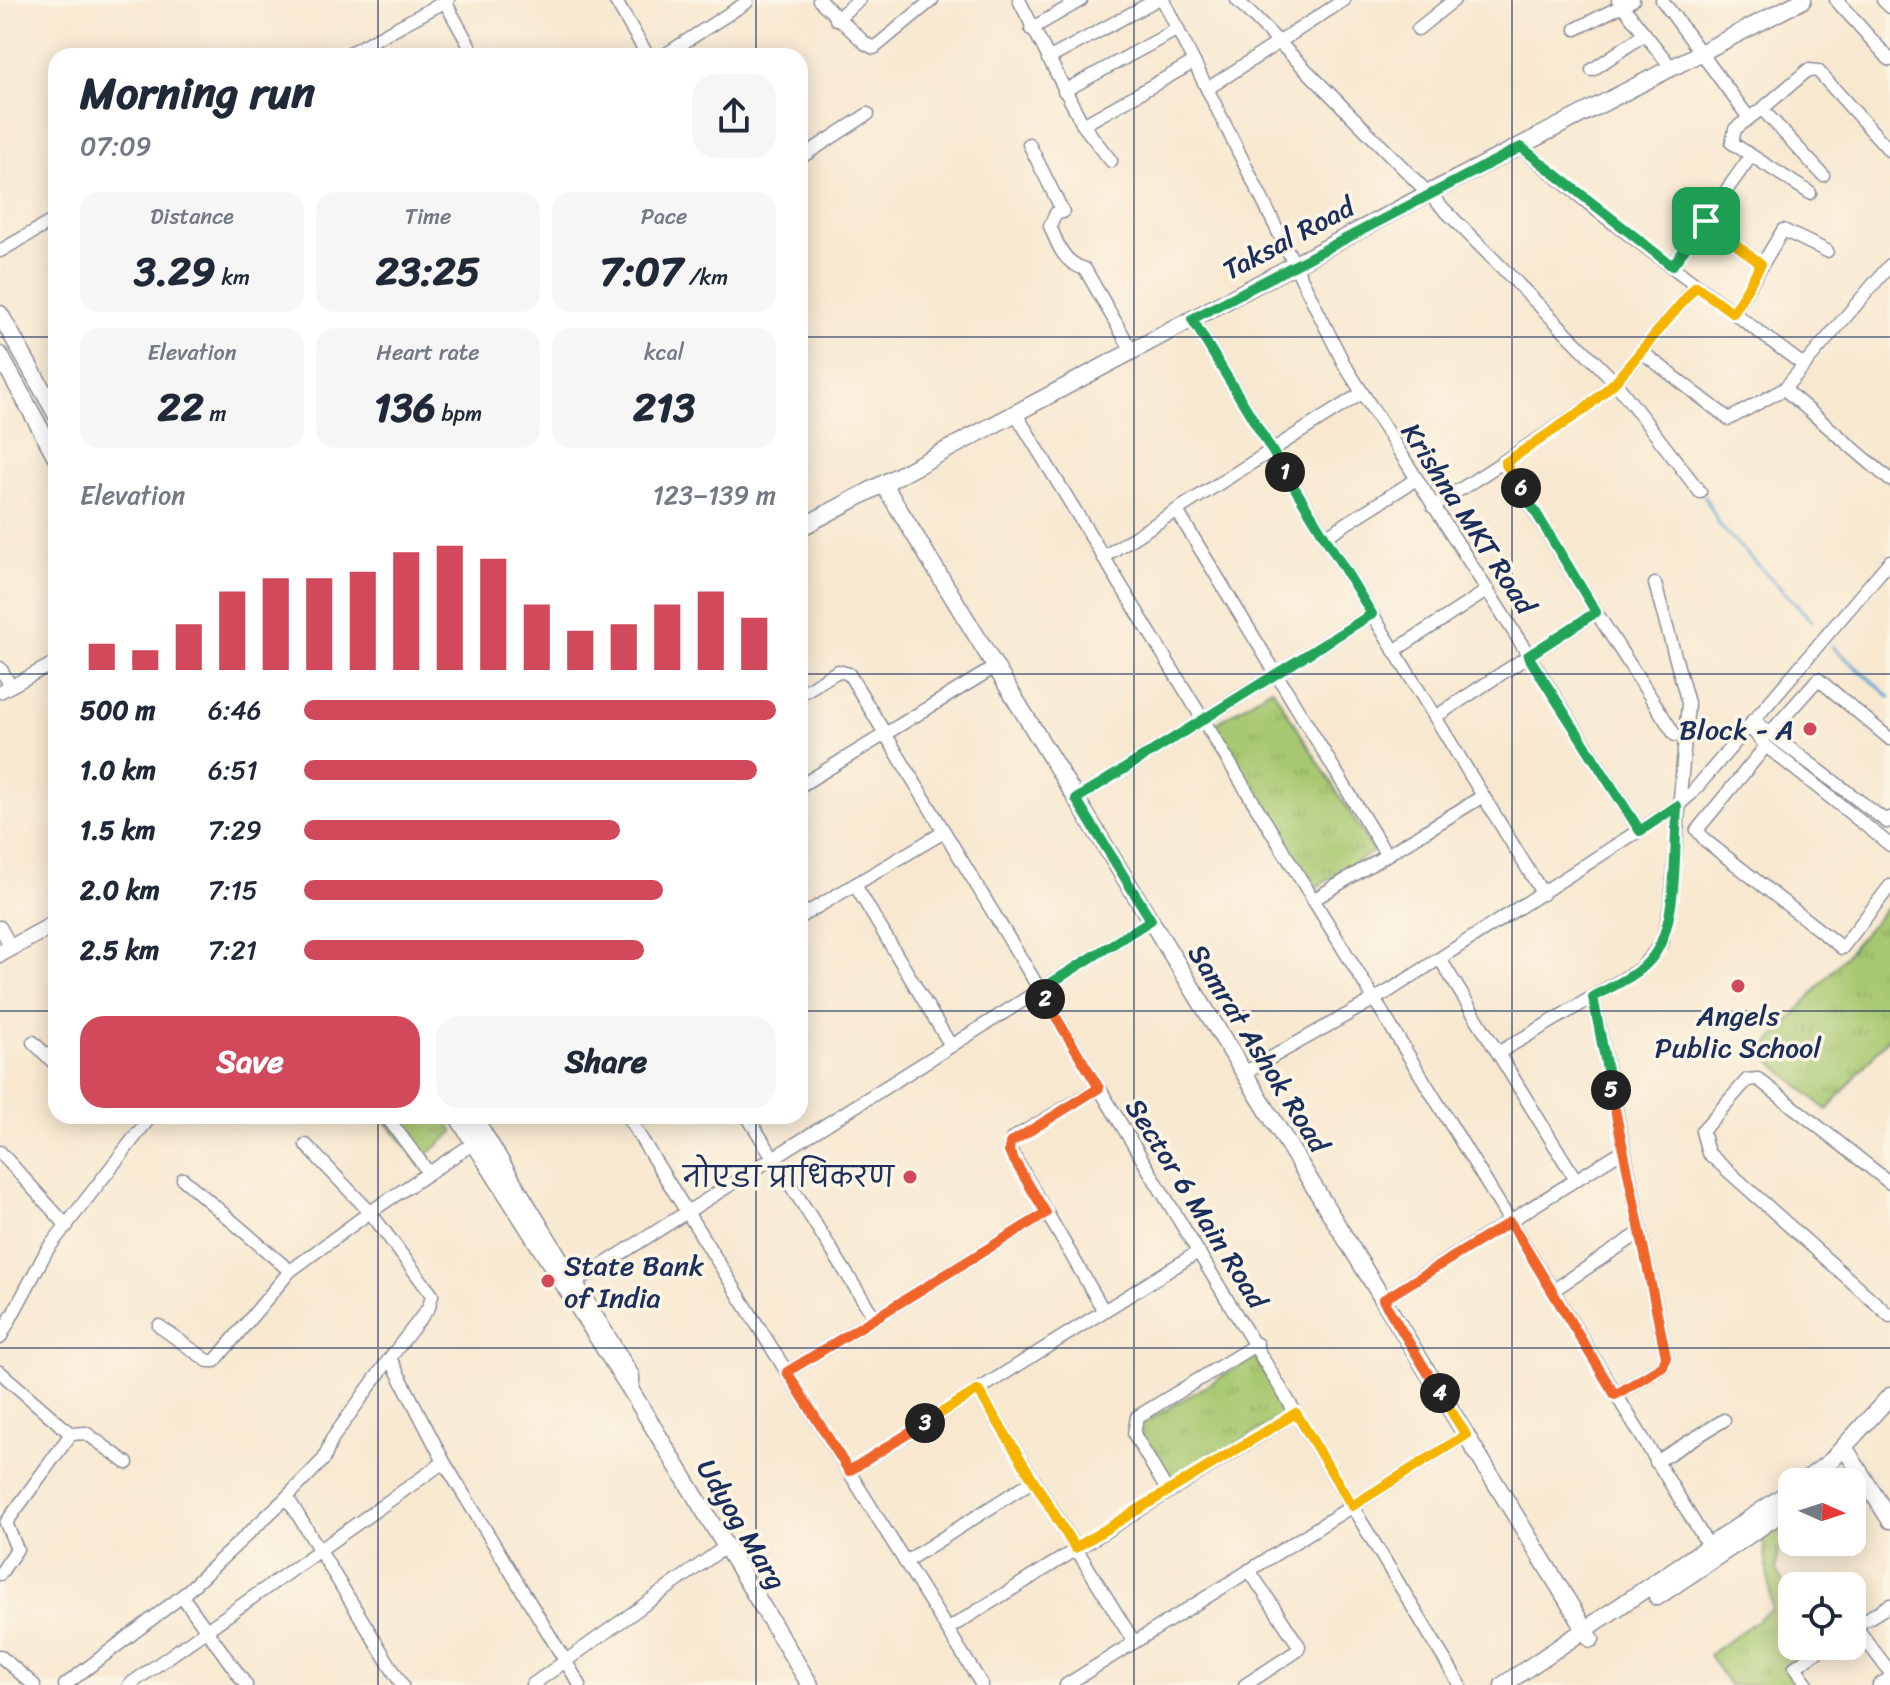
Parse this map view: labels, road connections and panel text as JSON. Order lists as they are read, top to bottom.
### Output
{
  "streets": {
    "street": [
      "Taksal Road",
      "Krishna MKT Road",
      "Samrat Ashok Road",
      "Sector 6 Main Road",
      "Udyog Marg"
    ]
  },
  "crossings": [
    ["Taksal Road", "Krishna MKT Road"],
    ["Taksal Road", "Samrat Ashok Road"]
  ],
  "places": [
    "Block - A",
    "Angels Public School",
    "नोएडा प्राधिकरण",
    "State Bank of India"
  ],
  "north": "right",
  "page": {
    "heading": ["Morning run", "07:09"],
    "stats": [
      ["Distance", "3.29 km"],
      ["Time", "23:25"],
      ["Pace", "7:07 /km"],
      ["Elevation", "22 m"],
      ["Heart rate", "136 bpm"],
      ["kcal", "213"]
    ],
    "pins": [
      "1",
      "6",
      "2",
      "5",
      "4",
      "3"
    ],
    "chart": ["Elevation", "123–139 m"],
    "list": [
      {
        "name": "500 m",
        "note": "6:46"
      },
      {
        "name": "1.0 km",
        "note": "6:51"
      },
      {
        "name": "1.5 km",
        "note": "7:29"
      },
      {
        "name": "2.0 km",
        "note": "7:15"
      },
      {
        "name": "2.5 km",
        "note": "7:21"
      }
    ],
    "buttons": ["Save", "Share"]
  }
}
